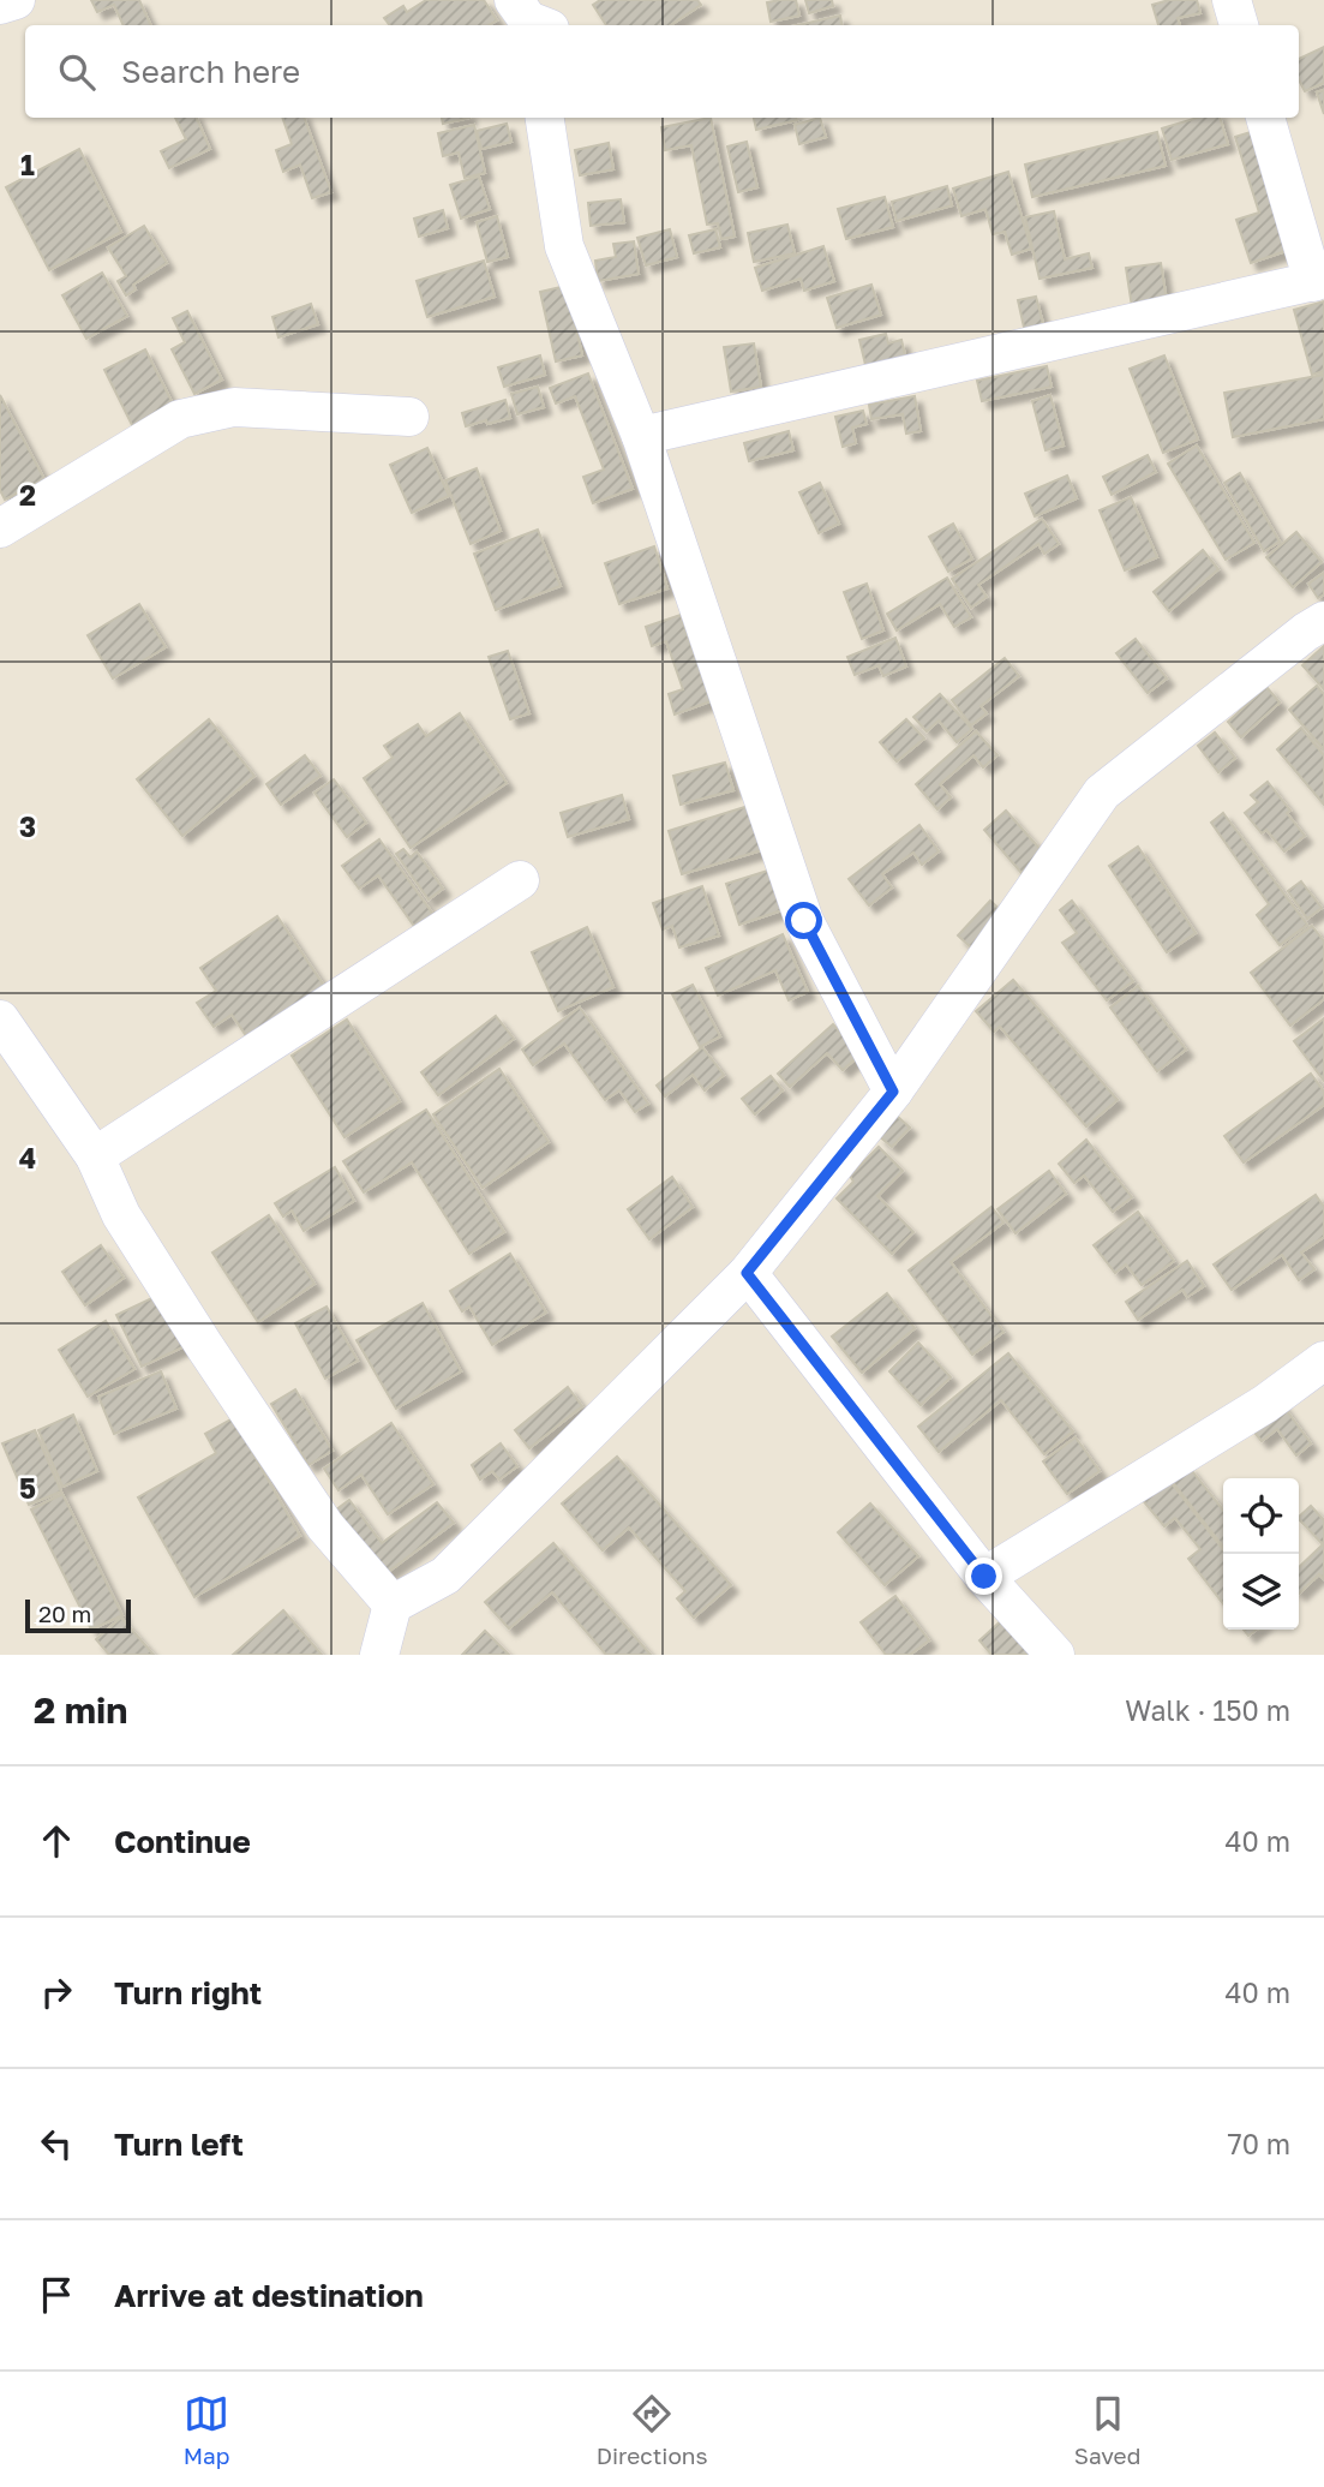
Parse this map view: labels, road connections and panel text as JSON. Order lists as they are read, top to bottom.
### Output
{
  "scale_bar": "20 m",
  "page": {
    "search": "Search here",
    "scale": "20 m",
    "heading": ["2 min", "Walk · 150 m"],
    "list": [
      ["Continue", "40 m"],
      ["Turn right", "40 m"],
      ["Turn left", "70 m"],
      "Arrive at destination"
    ],
    "nav": ["Map", "Directions", "Saved"]
  },
  "grid": {
    "rows": [
      "1",
      "2",
      "3",
      "4",
      "5"
    ]
  }
}
